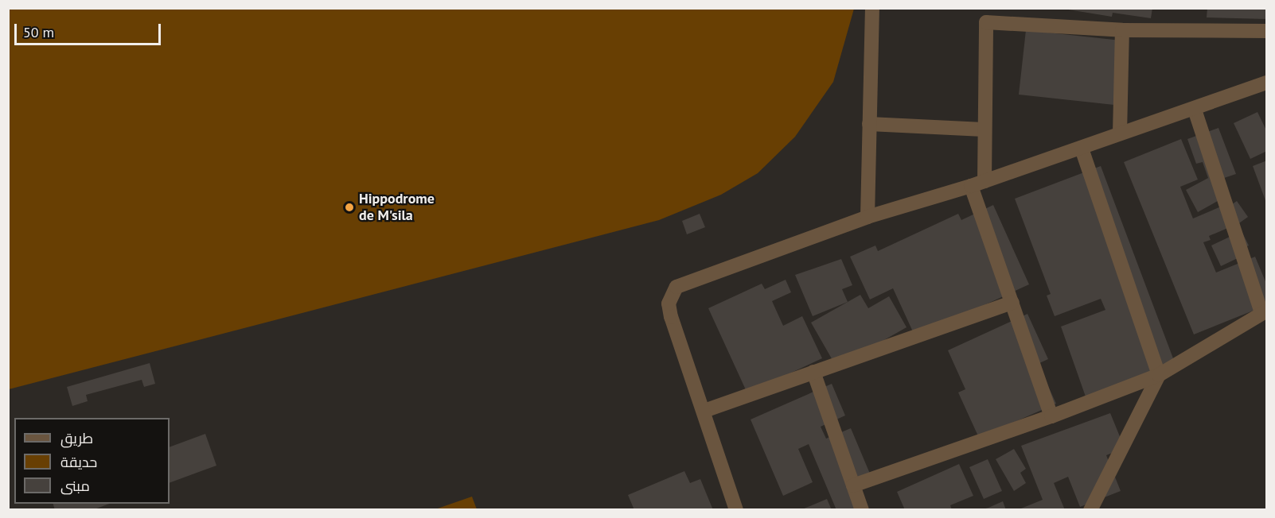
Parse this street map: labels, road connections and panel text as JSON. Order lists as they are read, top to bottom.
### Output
{
  "places": ["Hippodrome de M'sila"],
  "legend": ["طريق", "حديقة", "مبنى"],
  "scale_bar": "50 m"
}
